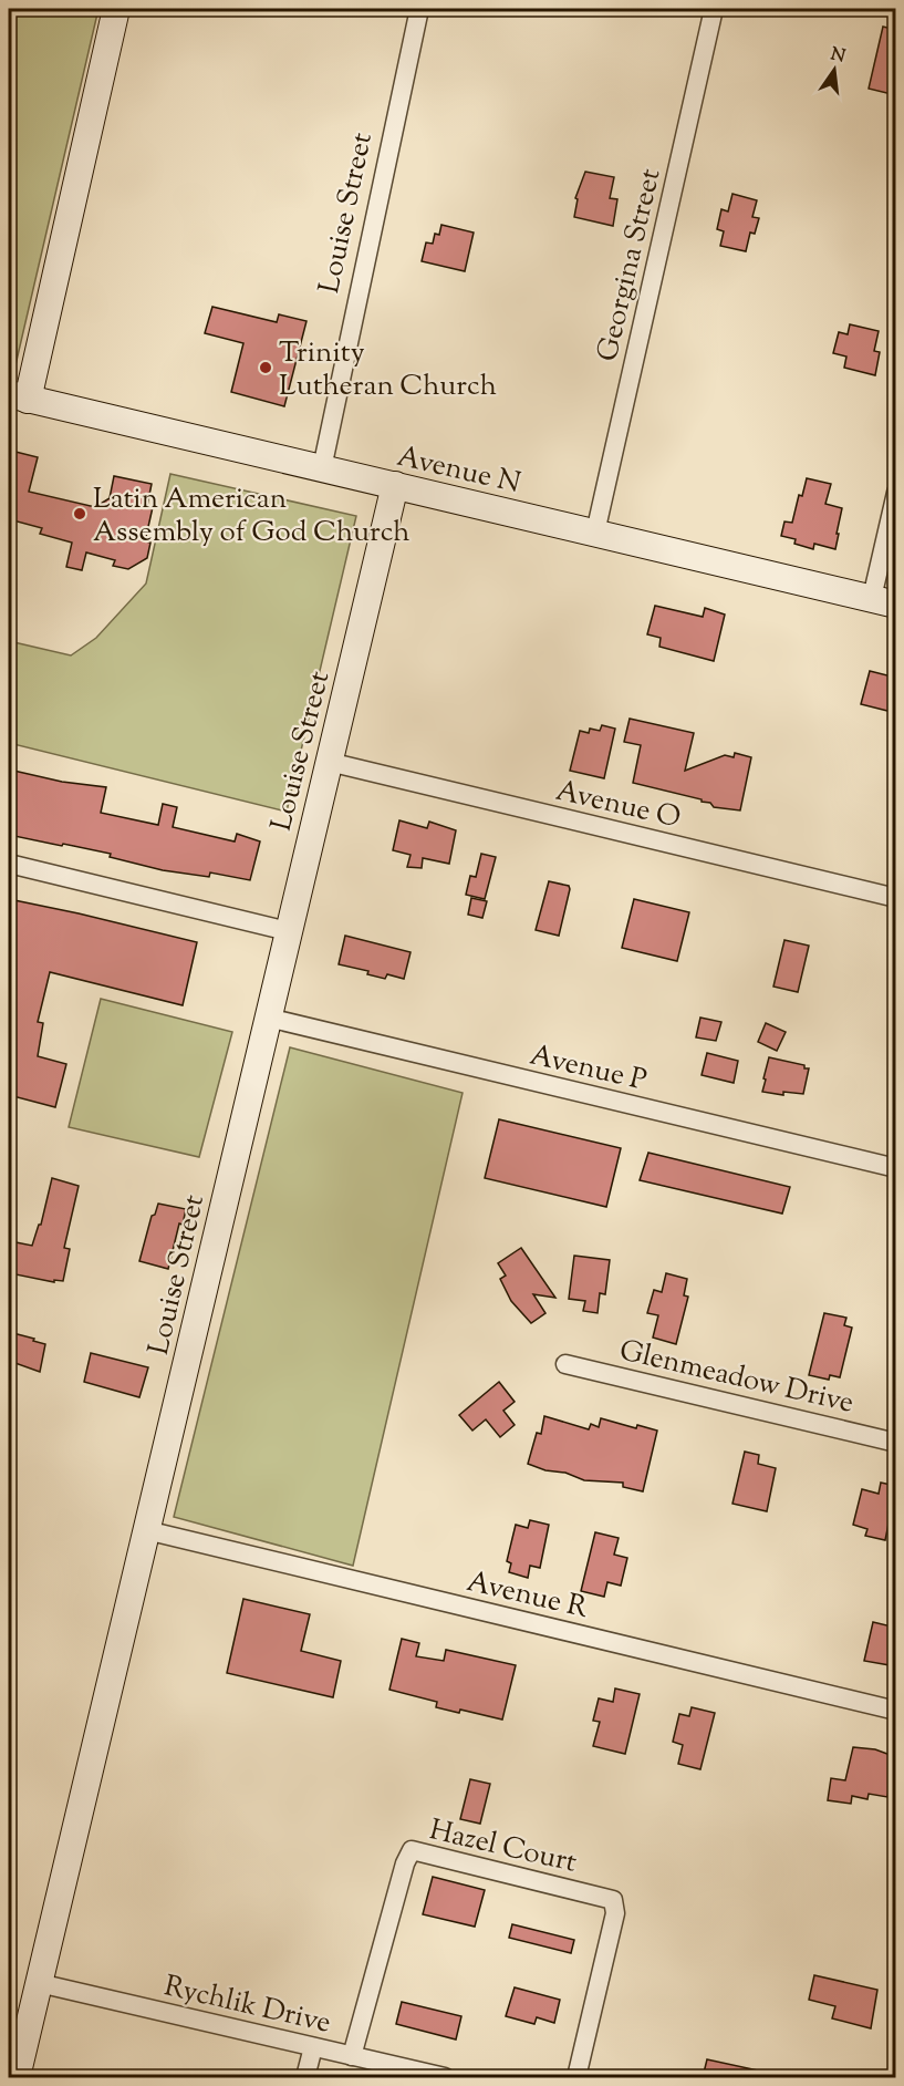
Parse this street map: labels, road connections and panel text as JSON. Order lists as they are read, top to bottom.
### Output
{
  "streets": {
    "street": [
      "Louise Street",
      "Georgina Street",
      "Avenue N",
      "Avenue O",
      "Avenue P",
      "Glenmeadow Drive",
      "Avenue R",
      "Hazel Court",
      "Rychlik Drive"
    ]
  },
  "crossings": [
    ["Louise Street", "Avenue N"],
    ["Louise Street", "Avenue O"],
    ["Louise Street", "Avenue P"],
    ["Louise Street", "Avenue R"],
    ["Louise Street", "Rychlik Drive"],
    ["Georgina Street", "Avenue N"],
    ["Hazel Court", "Rychlik Drive"]
  ],
  "places": ["Trinity Lutheran Church", "Latin American Assembly of God Church"],
  "north": "top"
}
